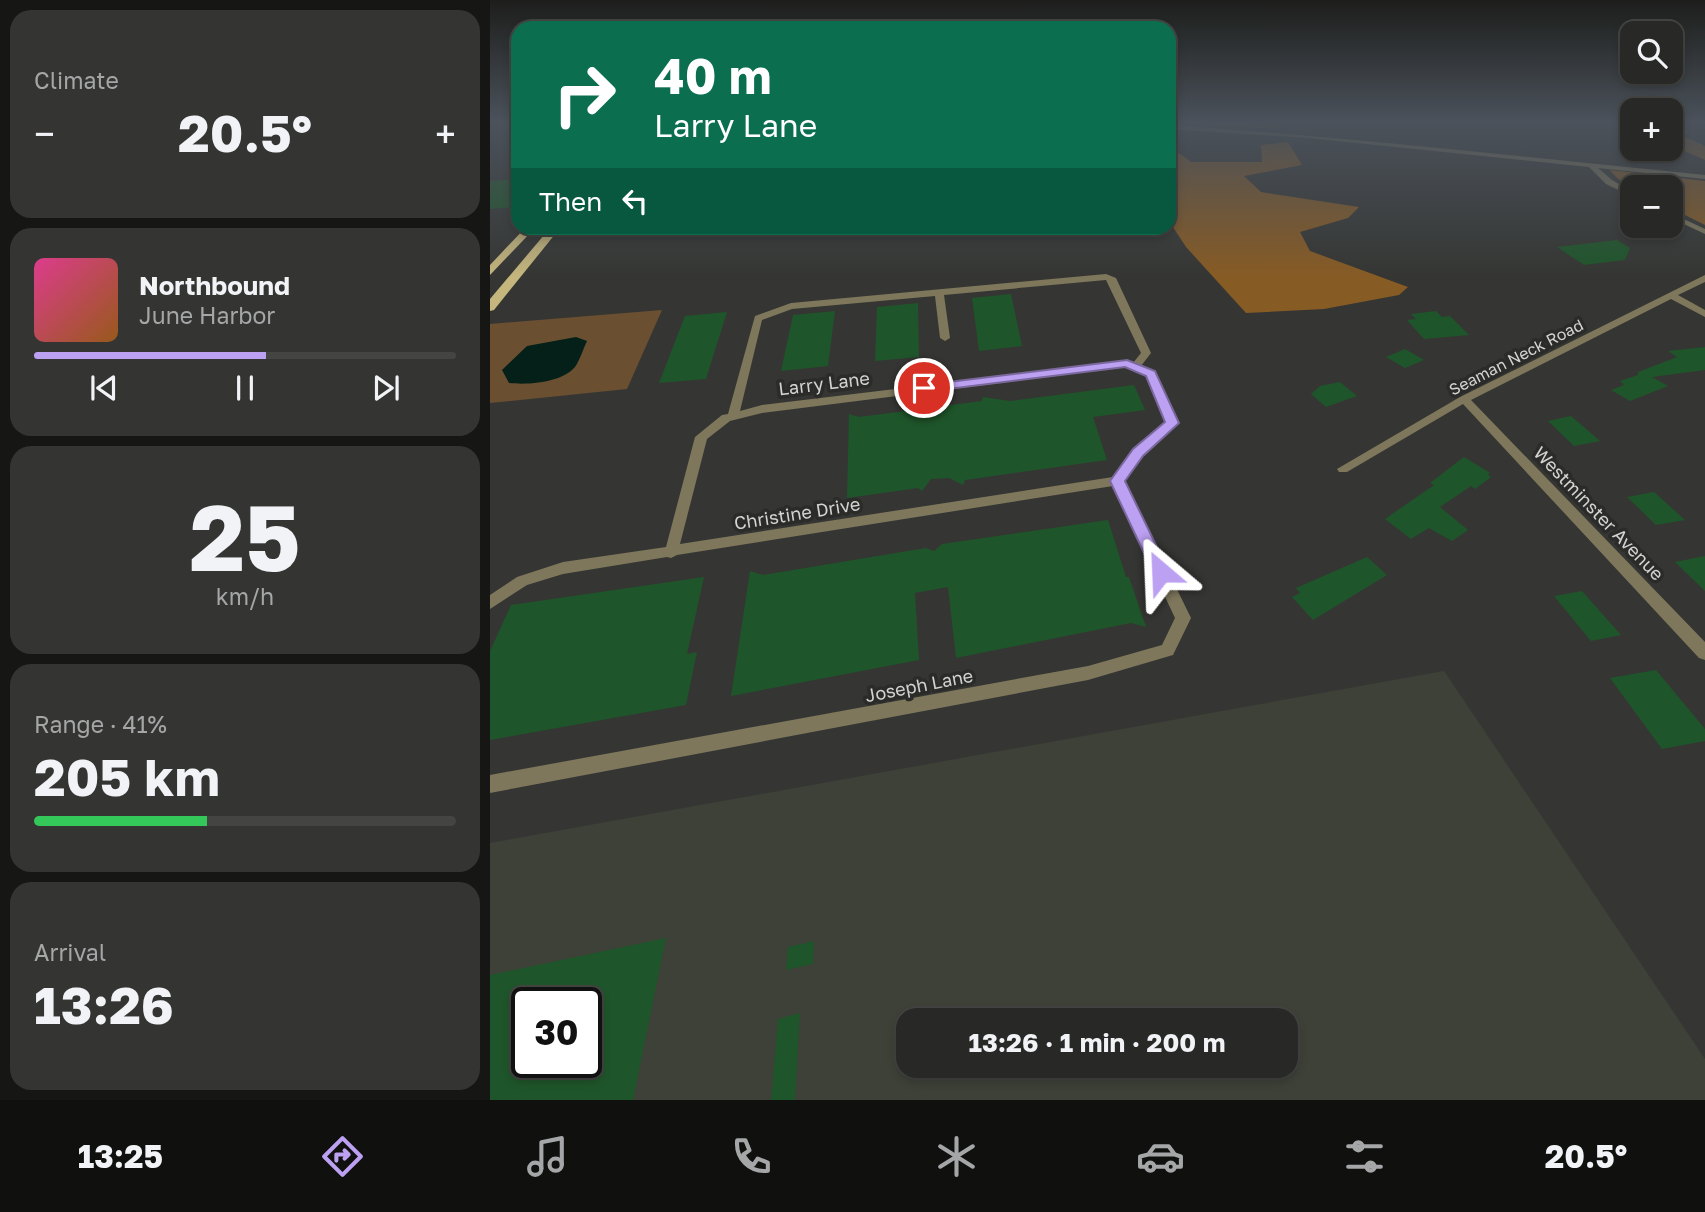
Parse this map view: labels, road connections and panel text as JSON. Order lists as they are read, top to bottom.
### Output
{
  "streets": {
    "street": [
      "Seaman Neck Road",
      "Larry Lane",
      "Christine Drive",
      "Westminster Avenue",
      "Joseph Lane"
    ]
  },
  "crossings": [
    ["Seaman Neck Road", "Westminster Avenue"],
    ["Larry Lane", "Christine Drive"],
    ["Christine Drive", "Joseph Lane"]
  ],
  "page": {
    "tile": [
      "Climate",
      ["25", "km/h"],
      ["Range · 41%", "205 km"],
      ["Arrival", "13:26"]
    ],
    "map_buttons": ["+", "−"],
    "turn": ["40 m", "Larry Lane"],
    "heat": ["−", "20.5°", "+"],
    "then": "Then",
    "song": ["Northbound", "June Harbor"],
    "limit": "30",
    "trip": "13:26 · 1 min · 200 m",
    "tabs": ["13:25", "20.5°"]
  }
}
